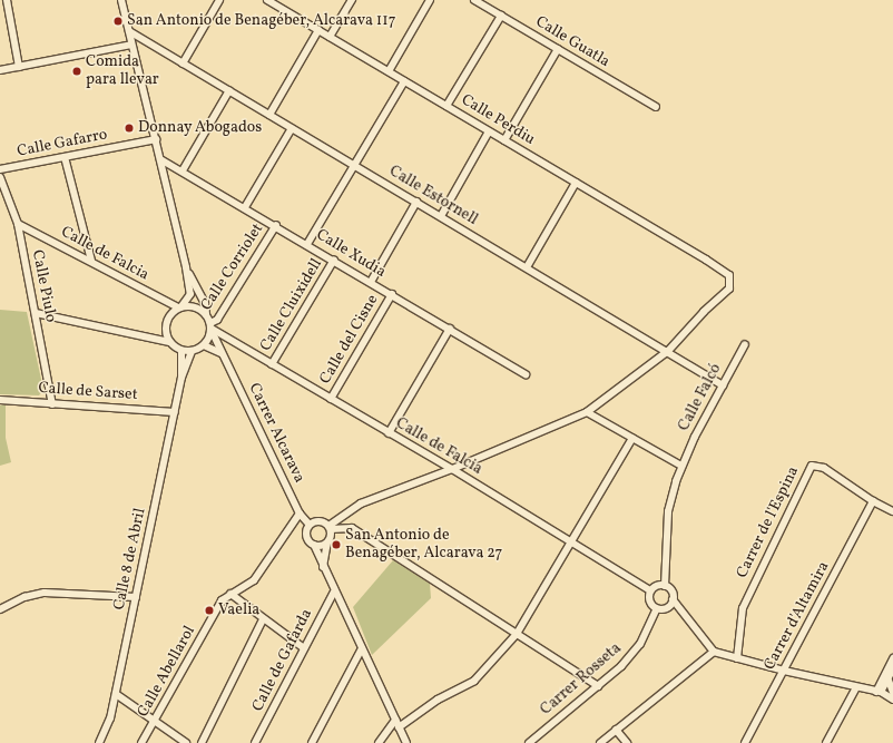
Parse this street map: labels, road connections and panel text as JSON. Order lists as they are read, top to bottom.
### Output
{
  "streets": {
    "street": [
      "Calle Guatla",
      "Calle Perdiu",
      "Calle Gafarro",
      "Calle Estornell",
      "Calle de Falcia",
      "Calle Xudia",
      "Calle Corriolet",
      "Calle Piulo",
      "Calle Cluixidell",
      "Calle del Cisne",
      "Calle de Sarset",
      "Calle Falcó",
      "Carrer Alcarava",
      "Carrer de l'Espina",
      "Calle 8 de Abril",
      "Carrer d'Altamira",
      "Calle de Gafarda",
      "Calle Abellarol",
      "Carrer Rosseta"
    ]
  },
  "crossings": [
    ["Calle Perdiu", "Calle Estornell"],
    ["Calle Estornell", "Calle Falcó"],
    ["Calle de Falcia", "Calle Corriolet"],
    ["Calle de Falcia", "Calle Piulo"],
    ["Calle de Falcia", "Calle Cluixidell"],
    ["Calle de Falcia", "Calle del Cisne"],
    ["Calle de Falcia", "Carrer Alcarava"],
    ["Calle de Falcia", "Calle 8 de Abril"],
    ["Calle de Falcia", "Carrer Rosseta"],
    ["Calle Xudia", "Calle Corriolet"],
    ["Calle Xudia", "Calle Cluixidell"],
    ["Calle Xudia", "Calle del Cisne"],
    ["Calle Corriolet", "Carrer Alcarava"],
    ["Calle Corriolet", "Calle 8 de Abril"],
    ["Calle Piulo", "Calle de Sarset"],
    ["Calle de Sarset", "Calle 8 de Abril"],
    ["Carrer Alcarava", "Calle 8 de Abril"],
    ["Carrer Alcarava", "Calle Abellarol"],
    ["Carrer de l'Espina", "Carrer d'Altamira"]
  ],
  "places": [
    "San Antonio de Benagéber, Alcarava 117",
    "Comida para llevar",
    "Donnay Abogados",
    "San Antonio de Benagéber, Alcarava 27",
    "Vaelia"
  ]
}
